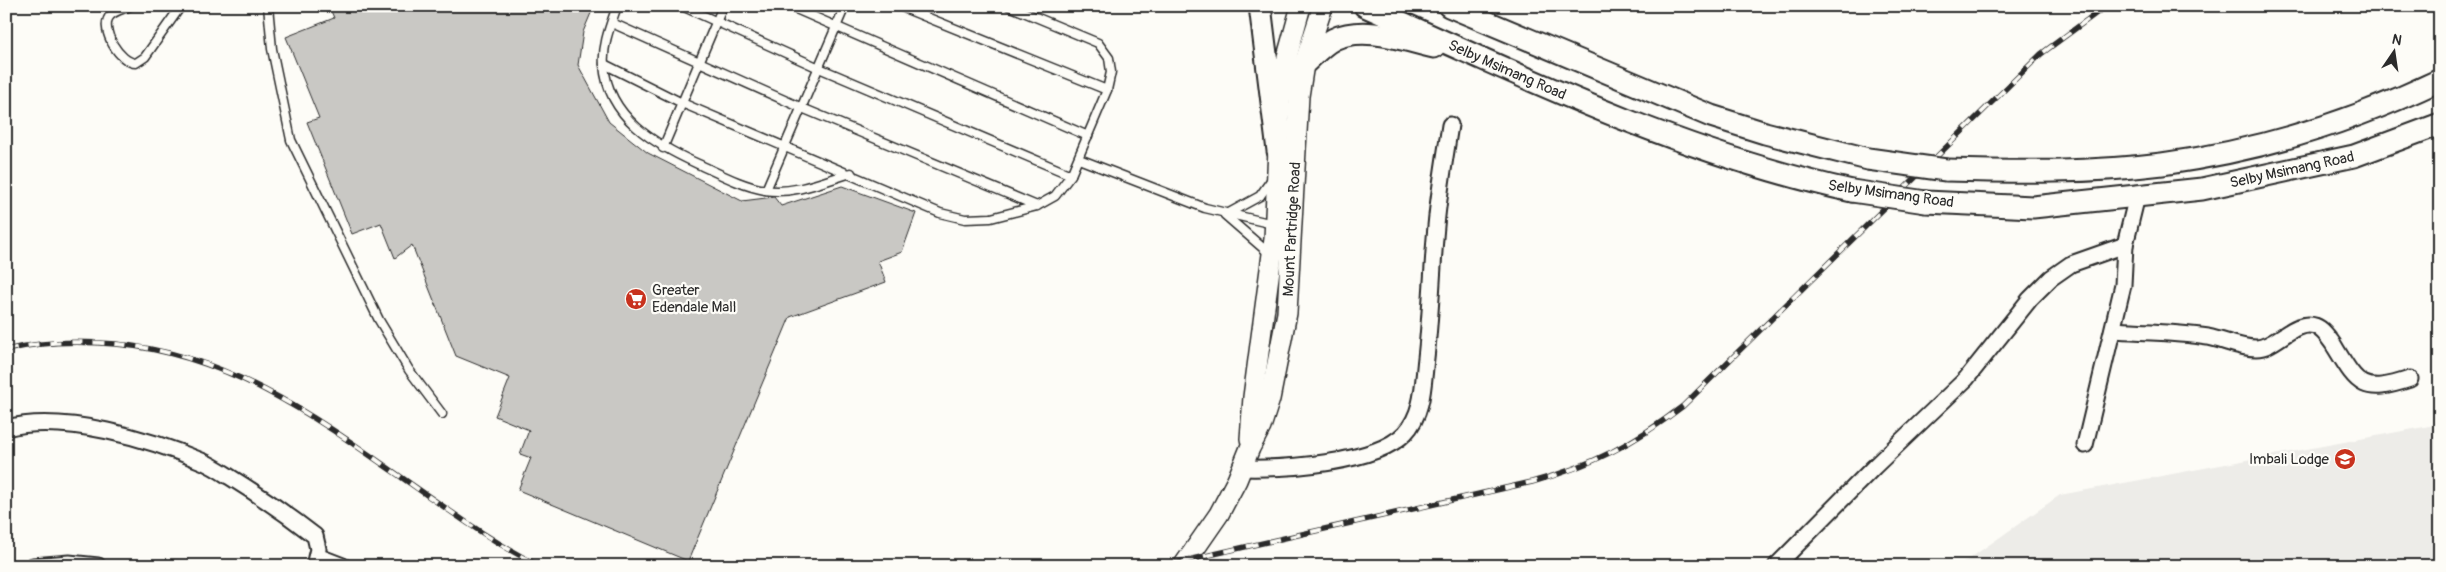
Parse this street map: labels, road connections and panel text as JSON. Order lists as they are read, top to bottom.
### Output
{
  "streets": {
    "main road": ["Selby Msimang Road"],
    "street": ["Mount Partridge Road"]
  },
  "places": {
    "supermarket": ["Greater Edendale Mall"],
    "school or university": ["Imbali Lodge"]
  },
  "north": "top"
}
